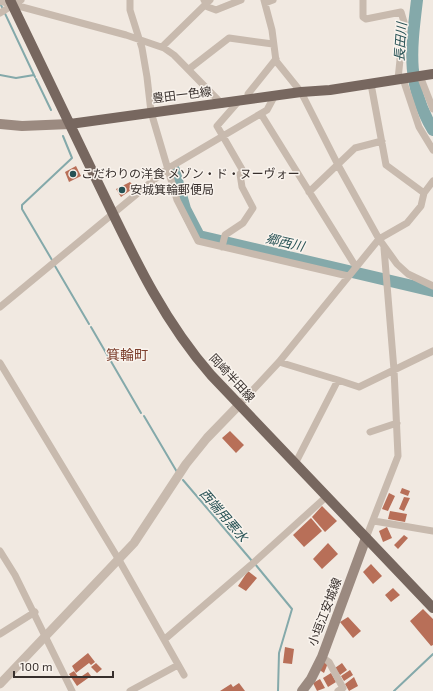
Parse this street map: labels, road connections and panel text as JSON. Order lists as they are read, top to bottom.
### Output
{
  "streets": {
    "main road": ["豊田一色線", "岡崎半田線", "小垣江安城線"]
  },
  "crossings": [
    ["豊田一色線", "岡崎半田線"],
    ["岡崎半田線", "小垣江安城線"]
  ],
  "districts": ["箕輪町"],
  "water": ["長田川", "郷西川", "西端用悪水"],
  "places": ["こだわりの洋食 メゾン・ド・ヌーヴォー", "安城箕輪郵便局"],
  "scale_bar": "100 m"
}
